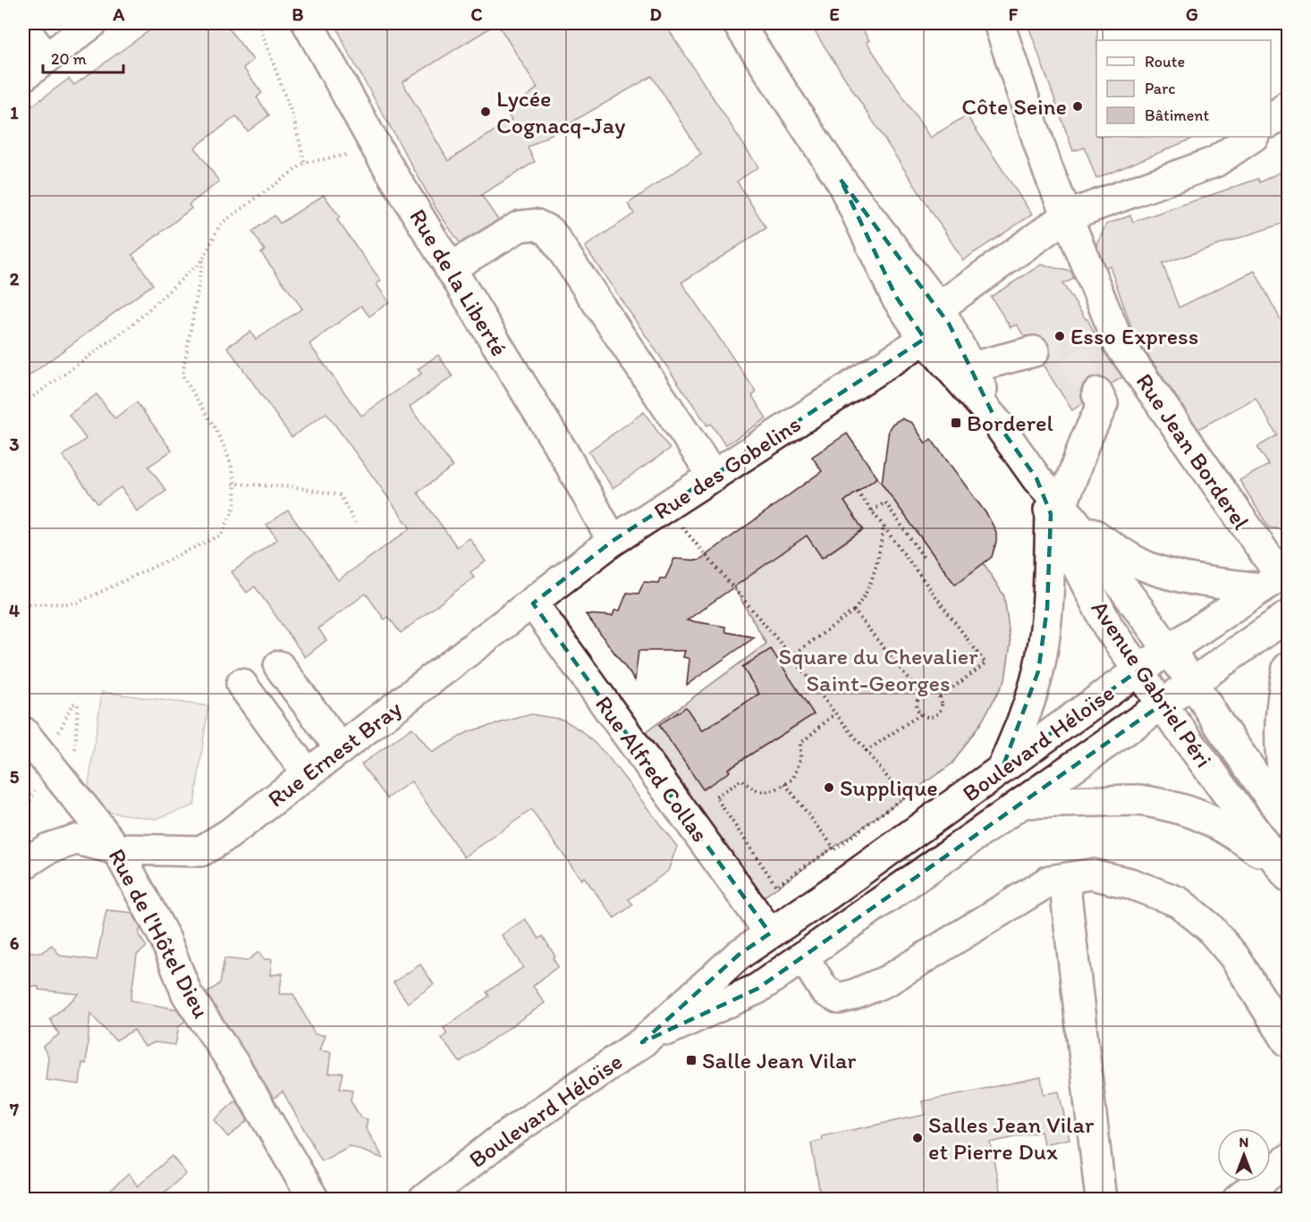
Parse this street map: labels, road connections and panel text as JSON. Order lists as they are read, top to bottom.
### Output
{
  "streets": {
    "main road": [
      "Rue de la Liberté",
      "Rue Jean Borderel",
      "Rue des Gobelins",
      "Avenue Gabriel Péri",
      "Boulevard Héloïse",
      "Rue Ernest Bray",
      "Rue Alfred Collas",
      "Rue de l'Hôtel Dieu"
    ]
  },
  "crossings": [
    ["Rue de la Liberté", "Rue des Gobelins"],
    ["Rue Jean Borderel", "Boulevard Héloïse"],
    ["Rue des Gobelins", "Avenue Gabriel Péri"],
    ["Rue des Gobelins", "Rue Ernest Bray"],
    ["Rue des Gobelins", "Rue Alfred Collas"],
    ["Avenue Gabriel Péri", "Boulevard Héloïse"],
    ["Boulevard Héloïse", "Rue Alfred Collas"],
    ["Rue Ernest Bray", "Rue Alfred Collas"],
    ["Rue Ernest Bray", "Rue de l'Hôtel Dieu"]
  ],
  "parks": ["Square du Chevalier Saint-Georges"],
  "places": {
    "other": [
      "Côte Seine",
      "Lycée Cognacq-Jay",
      "Esso Express",
      "Supplique",
      "Salles Jean Vilar et Pierre Dux"
    ],
    "transit": ["Borderel", "Salle Jean Vilar"]
  },
  "legend": ["Route", "Parc", "Bâtiment"],
  "scale_bar": "20 m",
  "north": "top",
  "grid": {
    "columns": [
      "A",
      "B",
      "C",
      "D",
      "E",
      "F",
      "G"
    ],
    "rows": [
      "1",
      "2",
      "3",
      "4",
      "5",
      "6",
      "7"
    ]
  }
}
